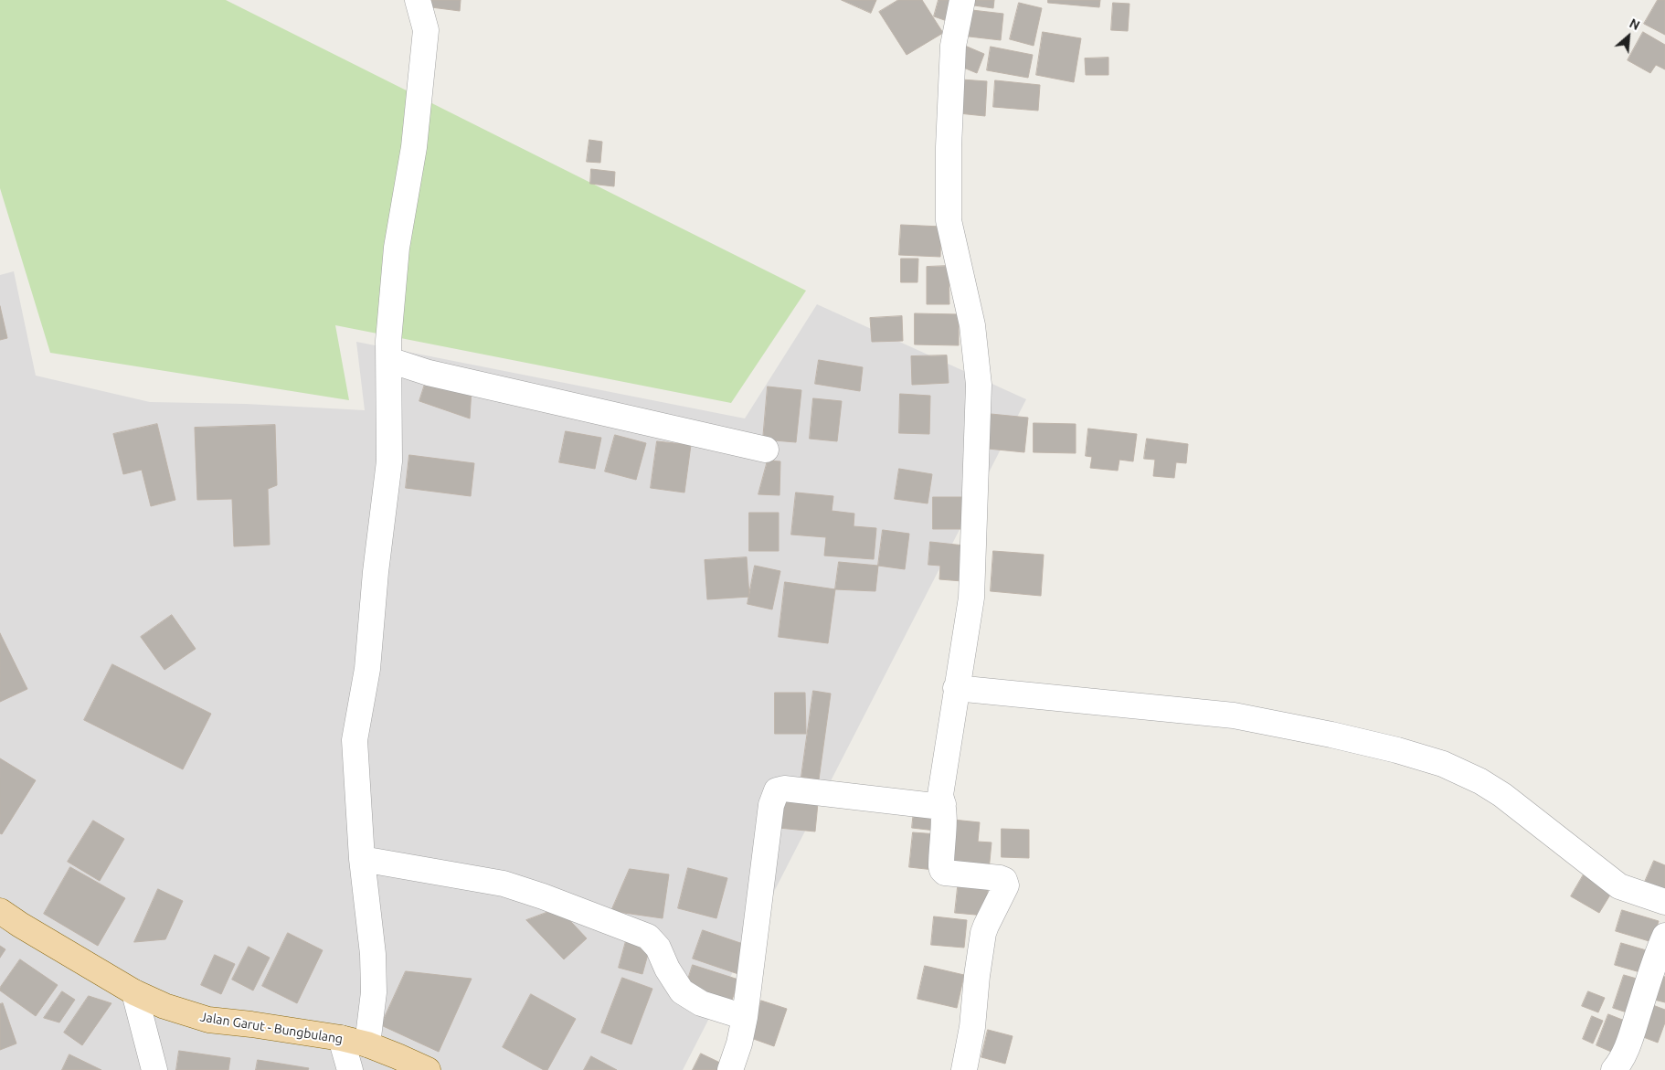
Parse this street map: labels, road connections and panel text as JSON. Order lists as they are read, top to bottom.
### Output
{
  "streets": {
    "main road": ["Jalan Garut - Bungbulang"]
  },
  "north": "top right"
}
